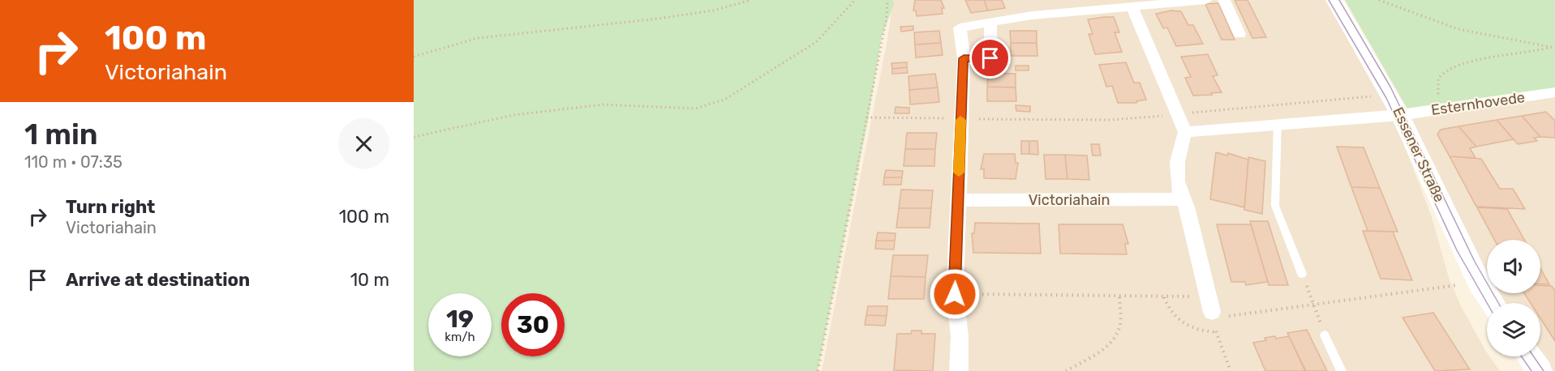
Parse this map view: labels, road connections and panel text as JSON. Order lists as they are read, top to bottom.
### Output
{
  "streets": {
    "main road": ["Essener Straße"],
    "street": ["Esternhovede", "Victoriahain"]
  },
  "crossings": [
    ["Esternhovede", "Essener Straße"]
  ],
  "page": {
    "turn": ["100 m", "Victoriahain"],
    "heading": ["1 min", "110 m · 07:35"],
    "list": [
      {
        "name": "Turn right",
        "note": "Victoriahain",
        "value": "100 m"
      },
      {
        "name": "Arrive at destination",
        "value": "10 m"
      }
    ],
    "speed": "19 km/h",
    "limit": "30"
  }
}
